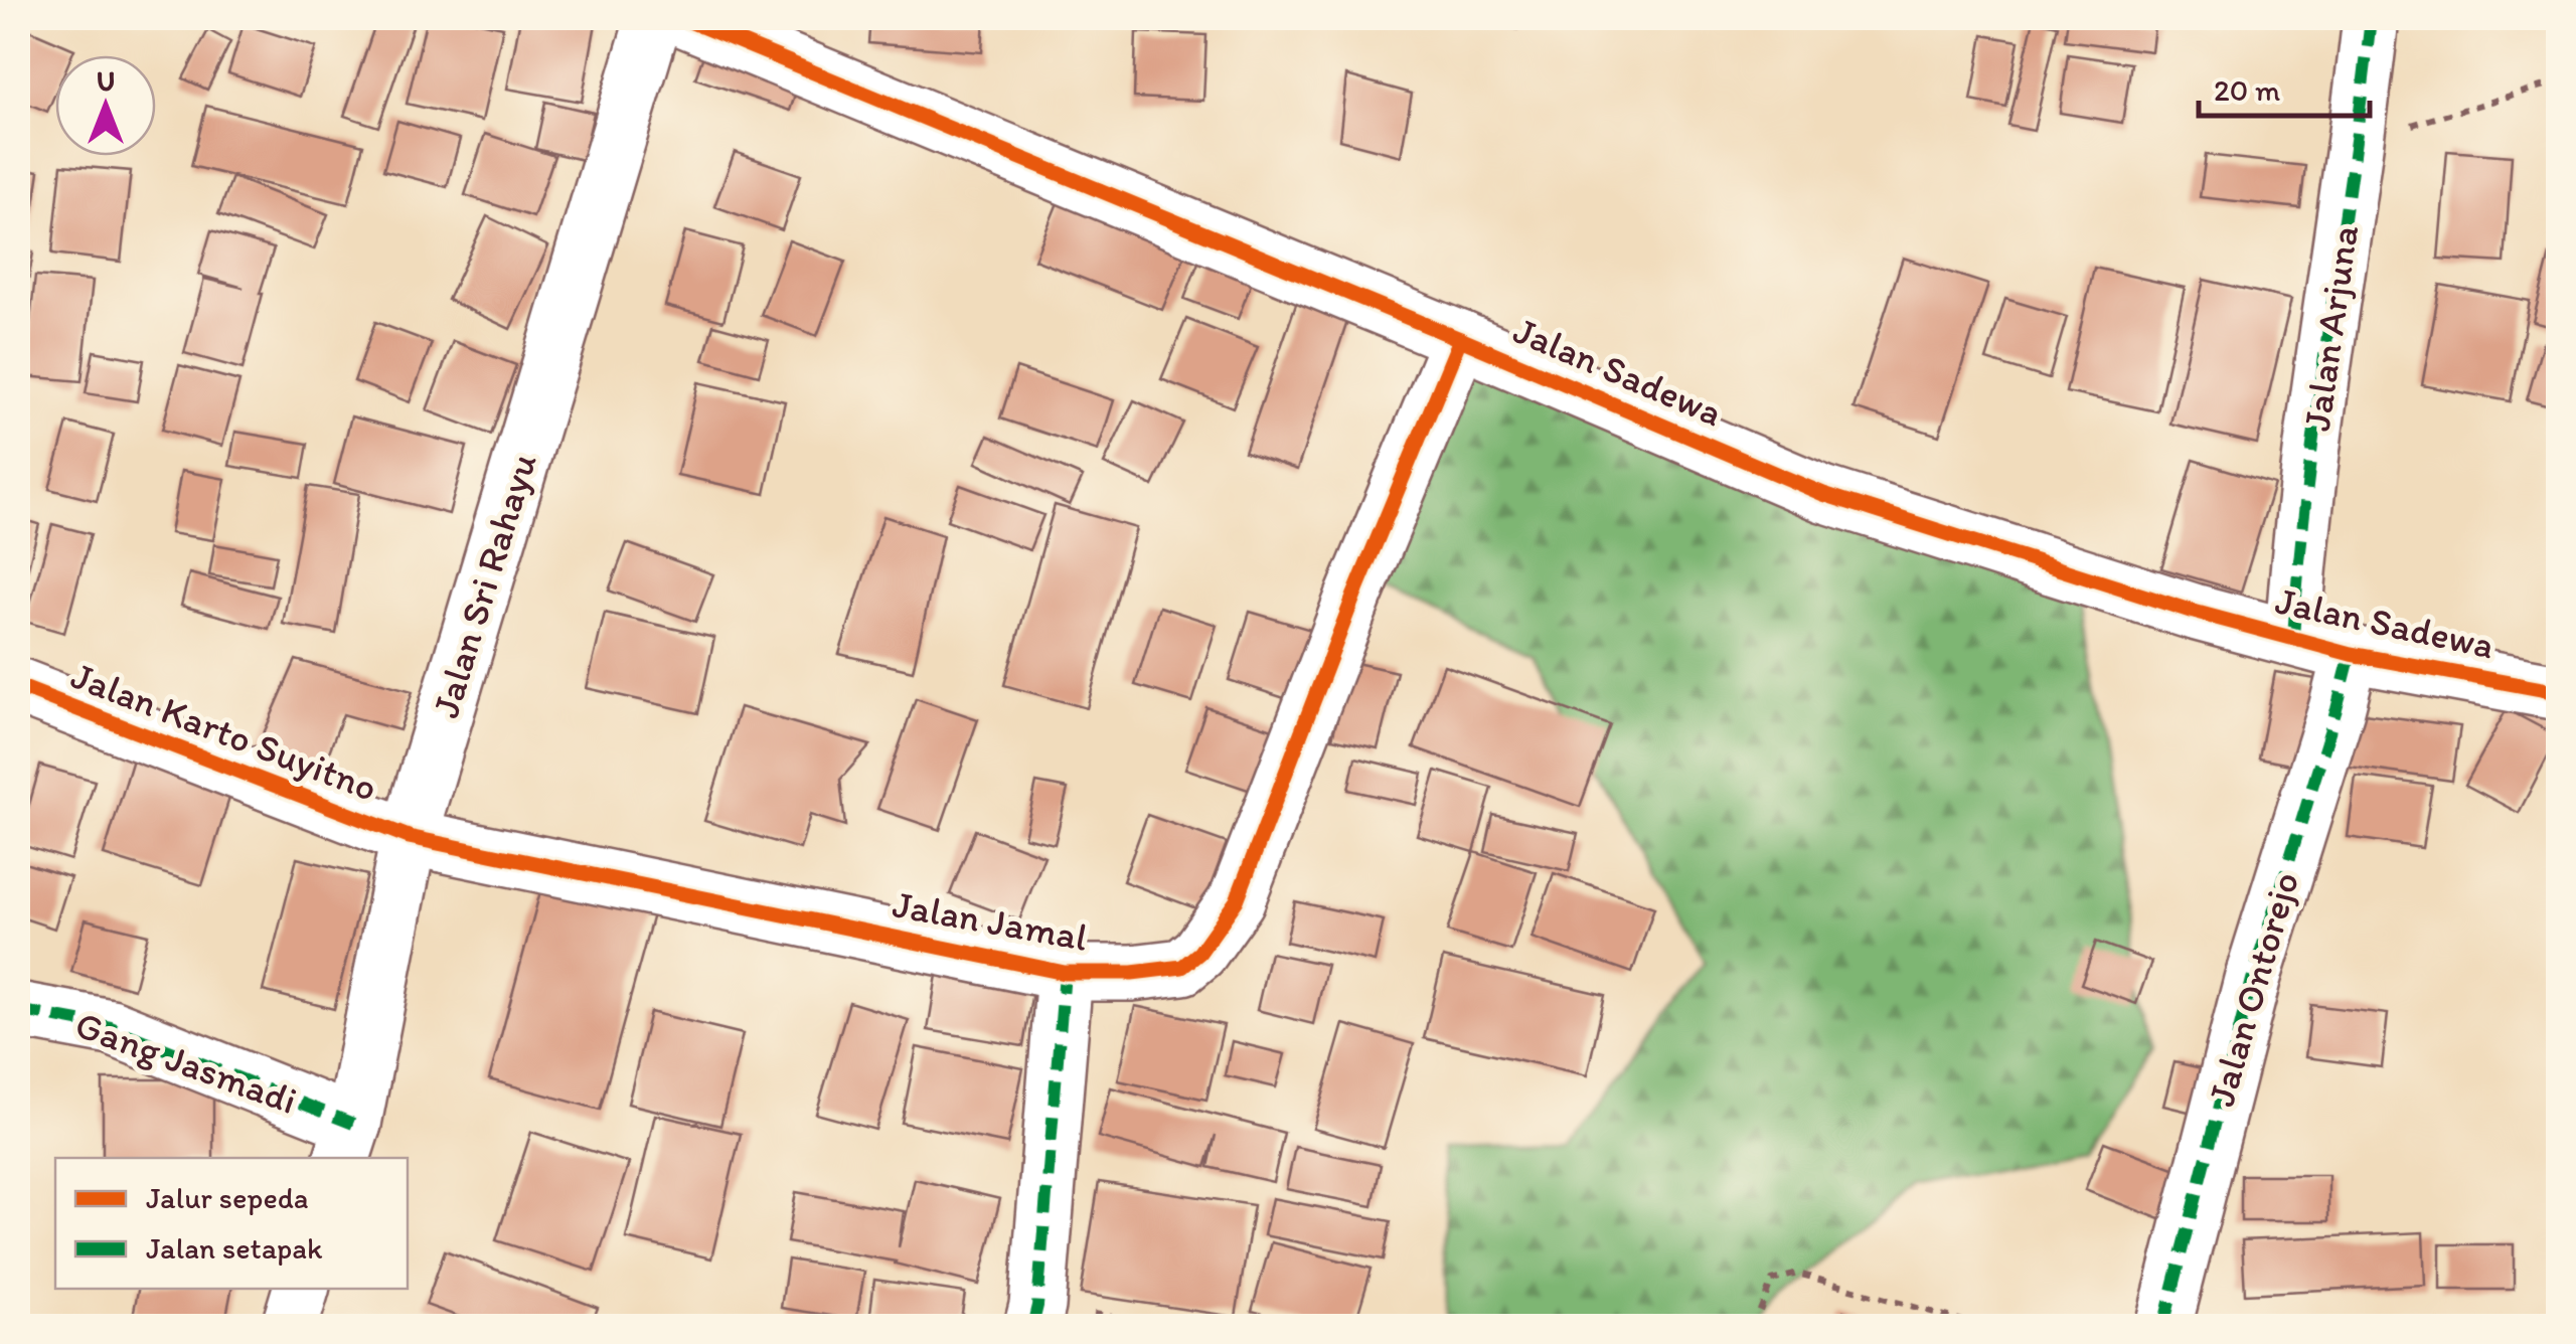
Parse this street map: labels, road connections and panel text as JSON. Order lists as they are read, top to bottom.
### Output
{
  "streets": {
    "street": [
      "Jalan Arjuna",
      "Jalan Sadewa",
      "Jalan Sri Rahayu",
      "Jalan Karto Suyitno",
      "Jalan Jamal",
      "Jalan Ontorejo",
      "Gang Jasmadi"
    ]
  },
  "crossings": [
    ["Jalan Arjuna", "Jalan Sadewa"],
    ["Jalan Sadewa", "Jalan Jamal"],
    ["Jalan Sadewa", "Jalan Ontorejo"],
    ["Jalan Sri Rahayu", "Jalan Karto Suyitno"],
    ["Jalan Sri Rahayu", "Jalan Jamal"],
    ["Jalan Sri Rahayu", "Gang Jasmadi"],
    ["Jalan Karto Suyitno", "Jalan Jamal"]
  ],
  "legend": ["Jalur sepeda", "Jalan setapak"],
  "scale_bar": "20 m",
  "north": "top"
}
